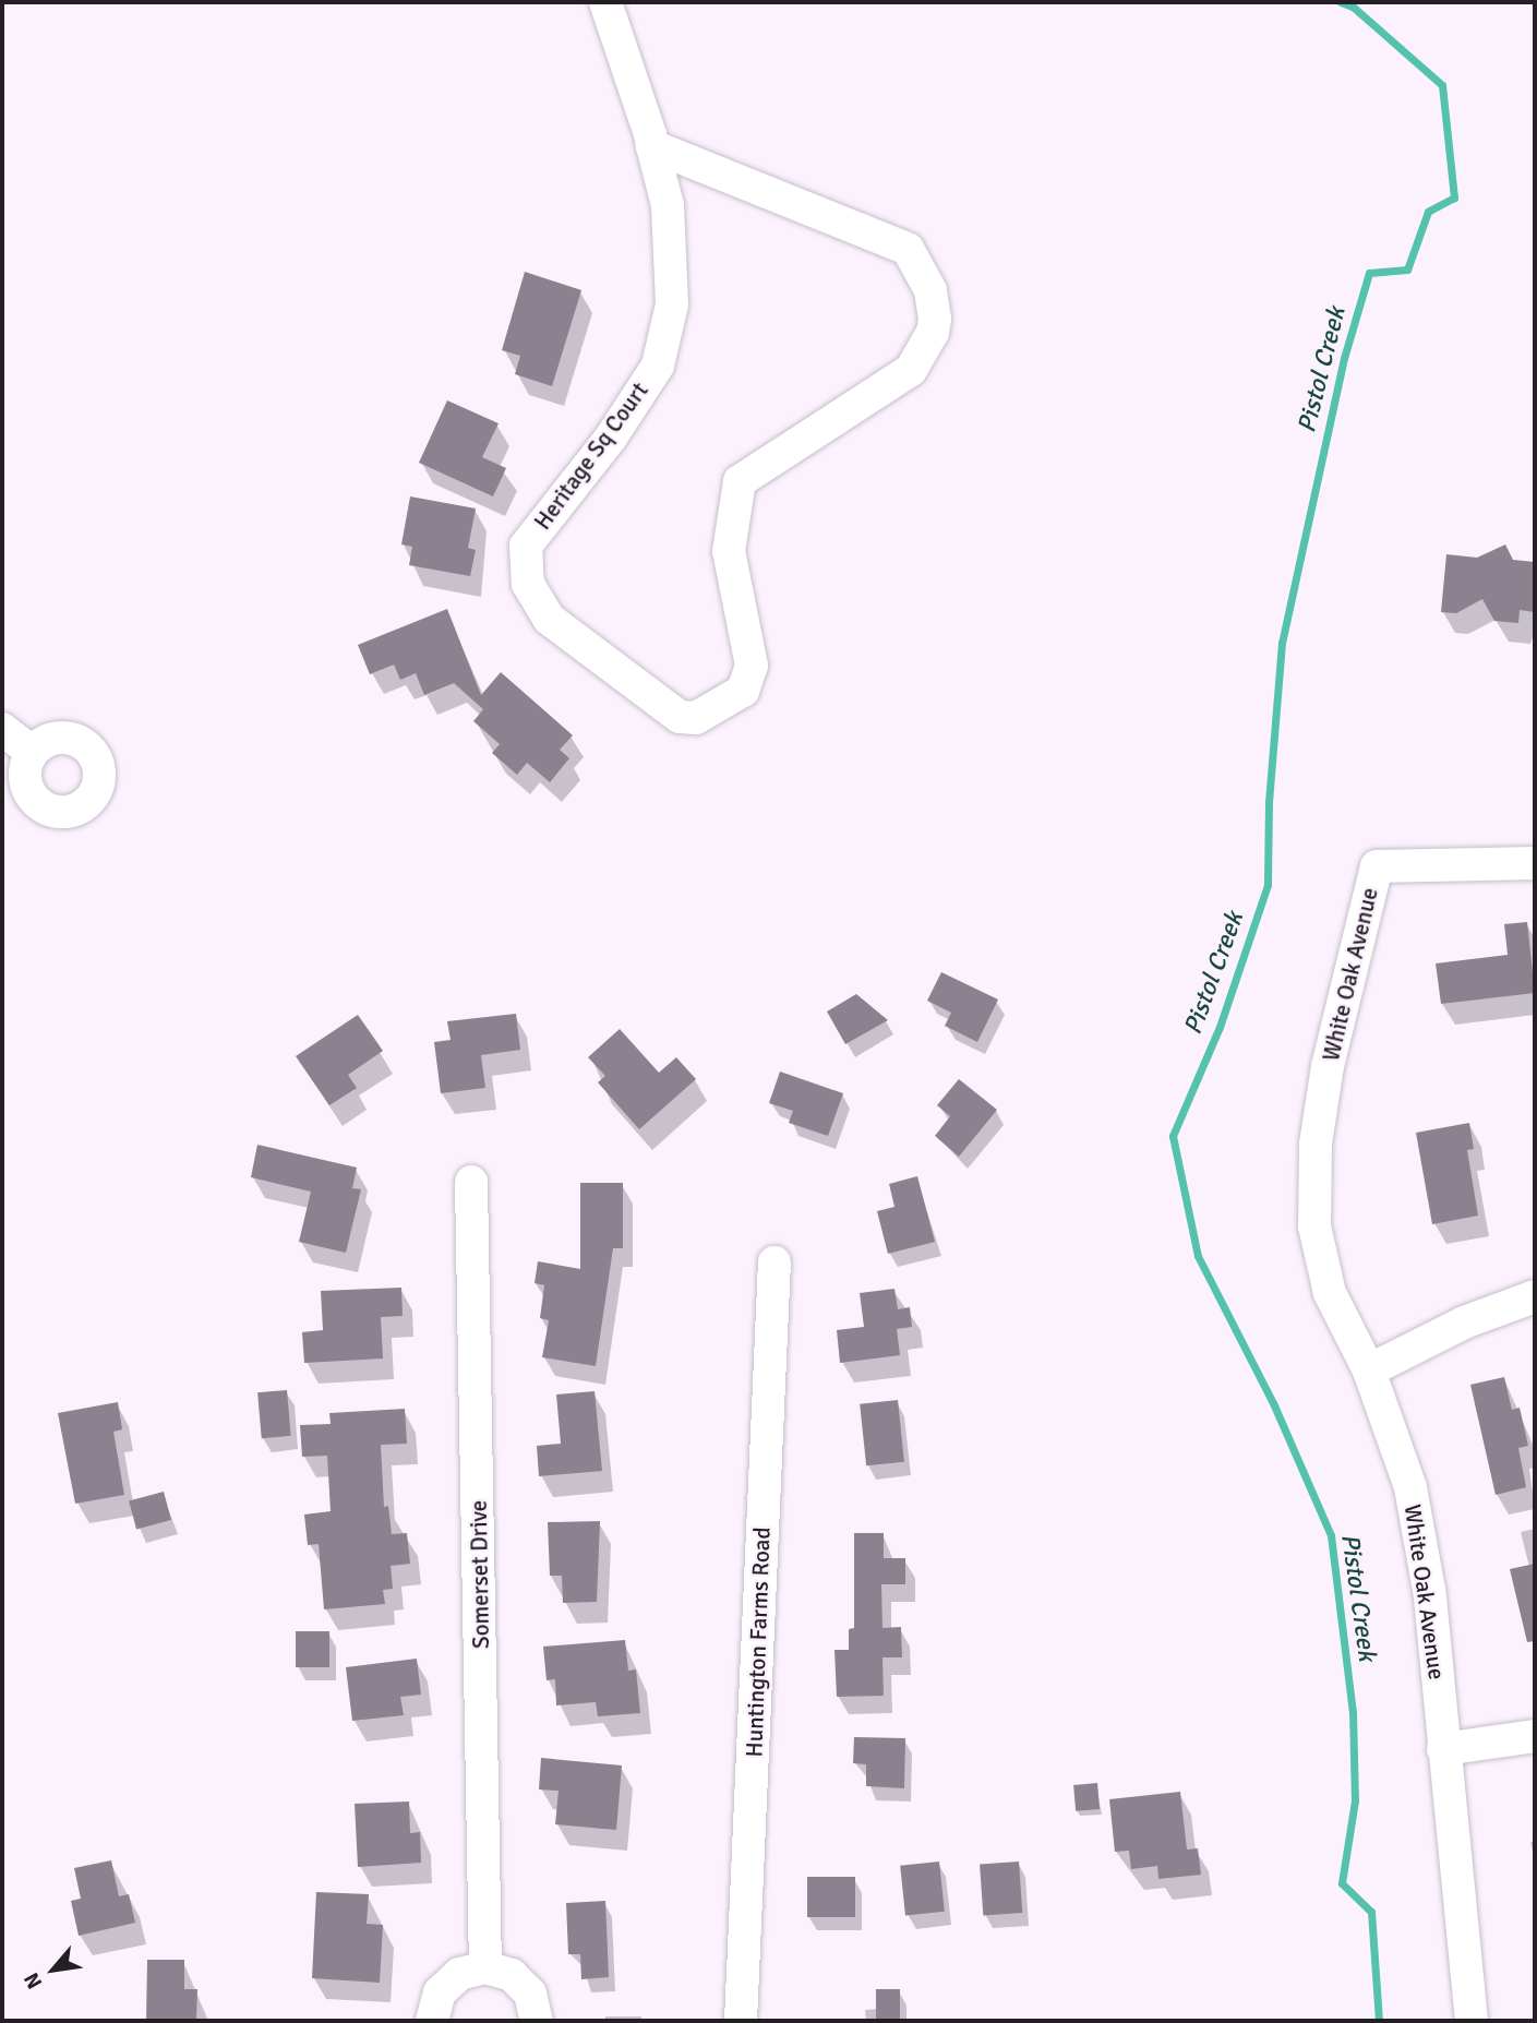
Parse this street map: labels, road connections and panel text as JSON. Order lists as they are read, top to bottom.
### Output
{
  "streets": {
    "street": [
      "Heritage Sq Court",
      "White Oak Avenue",
      "Somerset Drive",
      "Huntington Farms Road"
    ]
  },
  "water": ["Pistol Creek"],
  "north": "bottom left"
}
